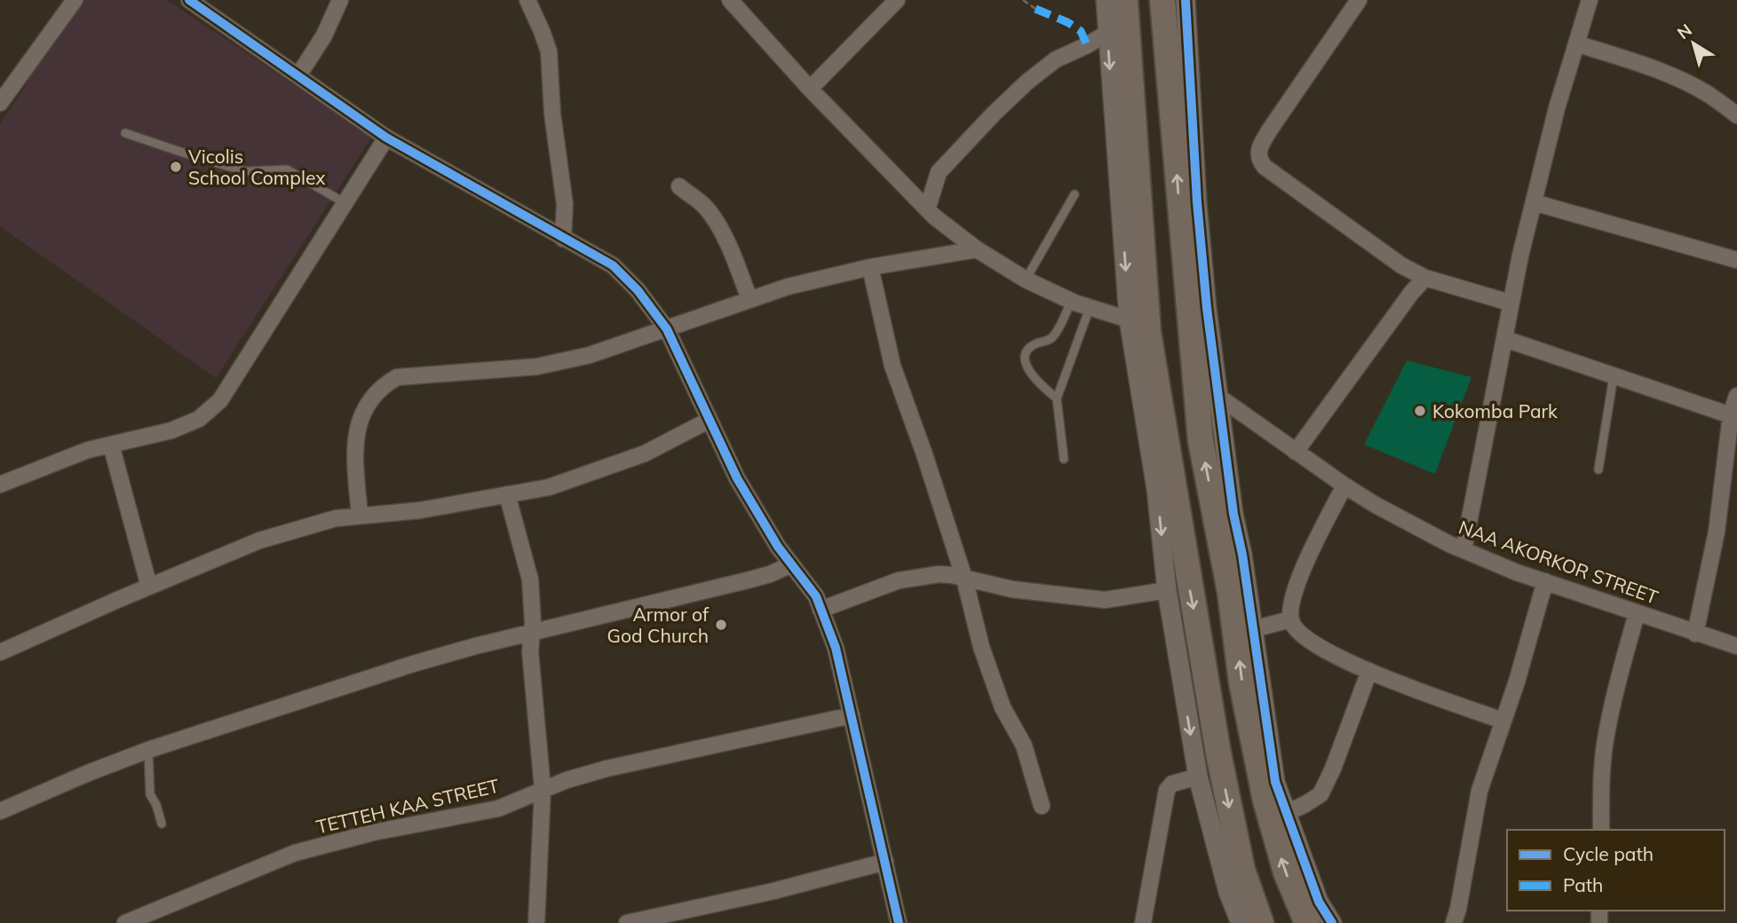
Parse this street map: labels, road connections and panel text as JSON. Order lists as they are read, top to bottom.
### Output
{
  "streets": {
    "street": ["NAA AKORKOR STREET", "TETTEH KAA STREET"]
  },
  "places": ["Vicolis School Complex", "Kokomba Park", "Armor of God Church"],
  "legend": ["Cycle path", "Path"],
  "north": "top left"
}
